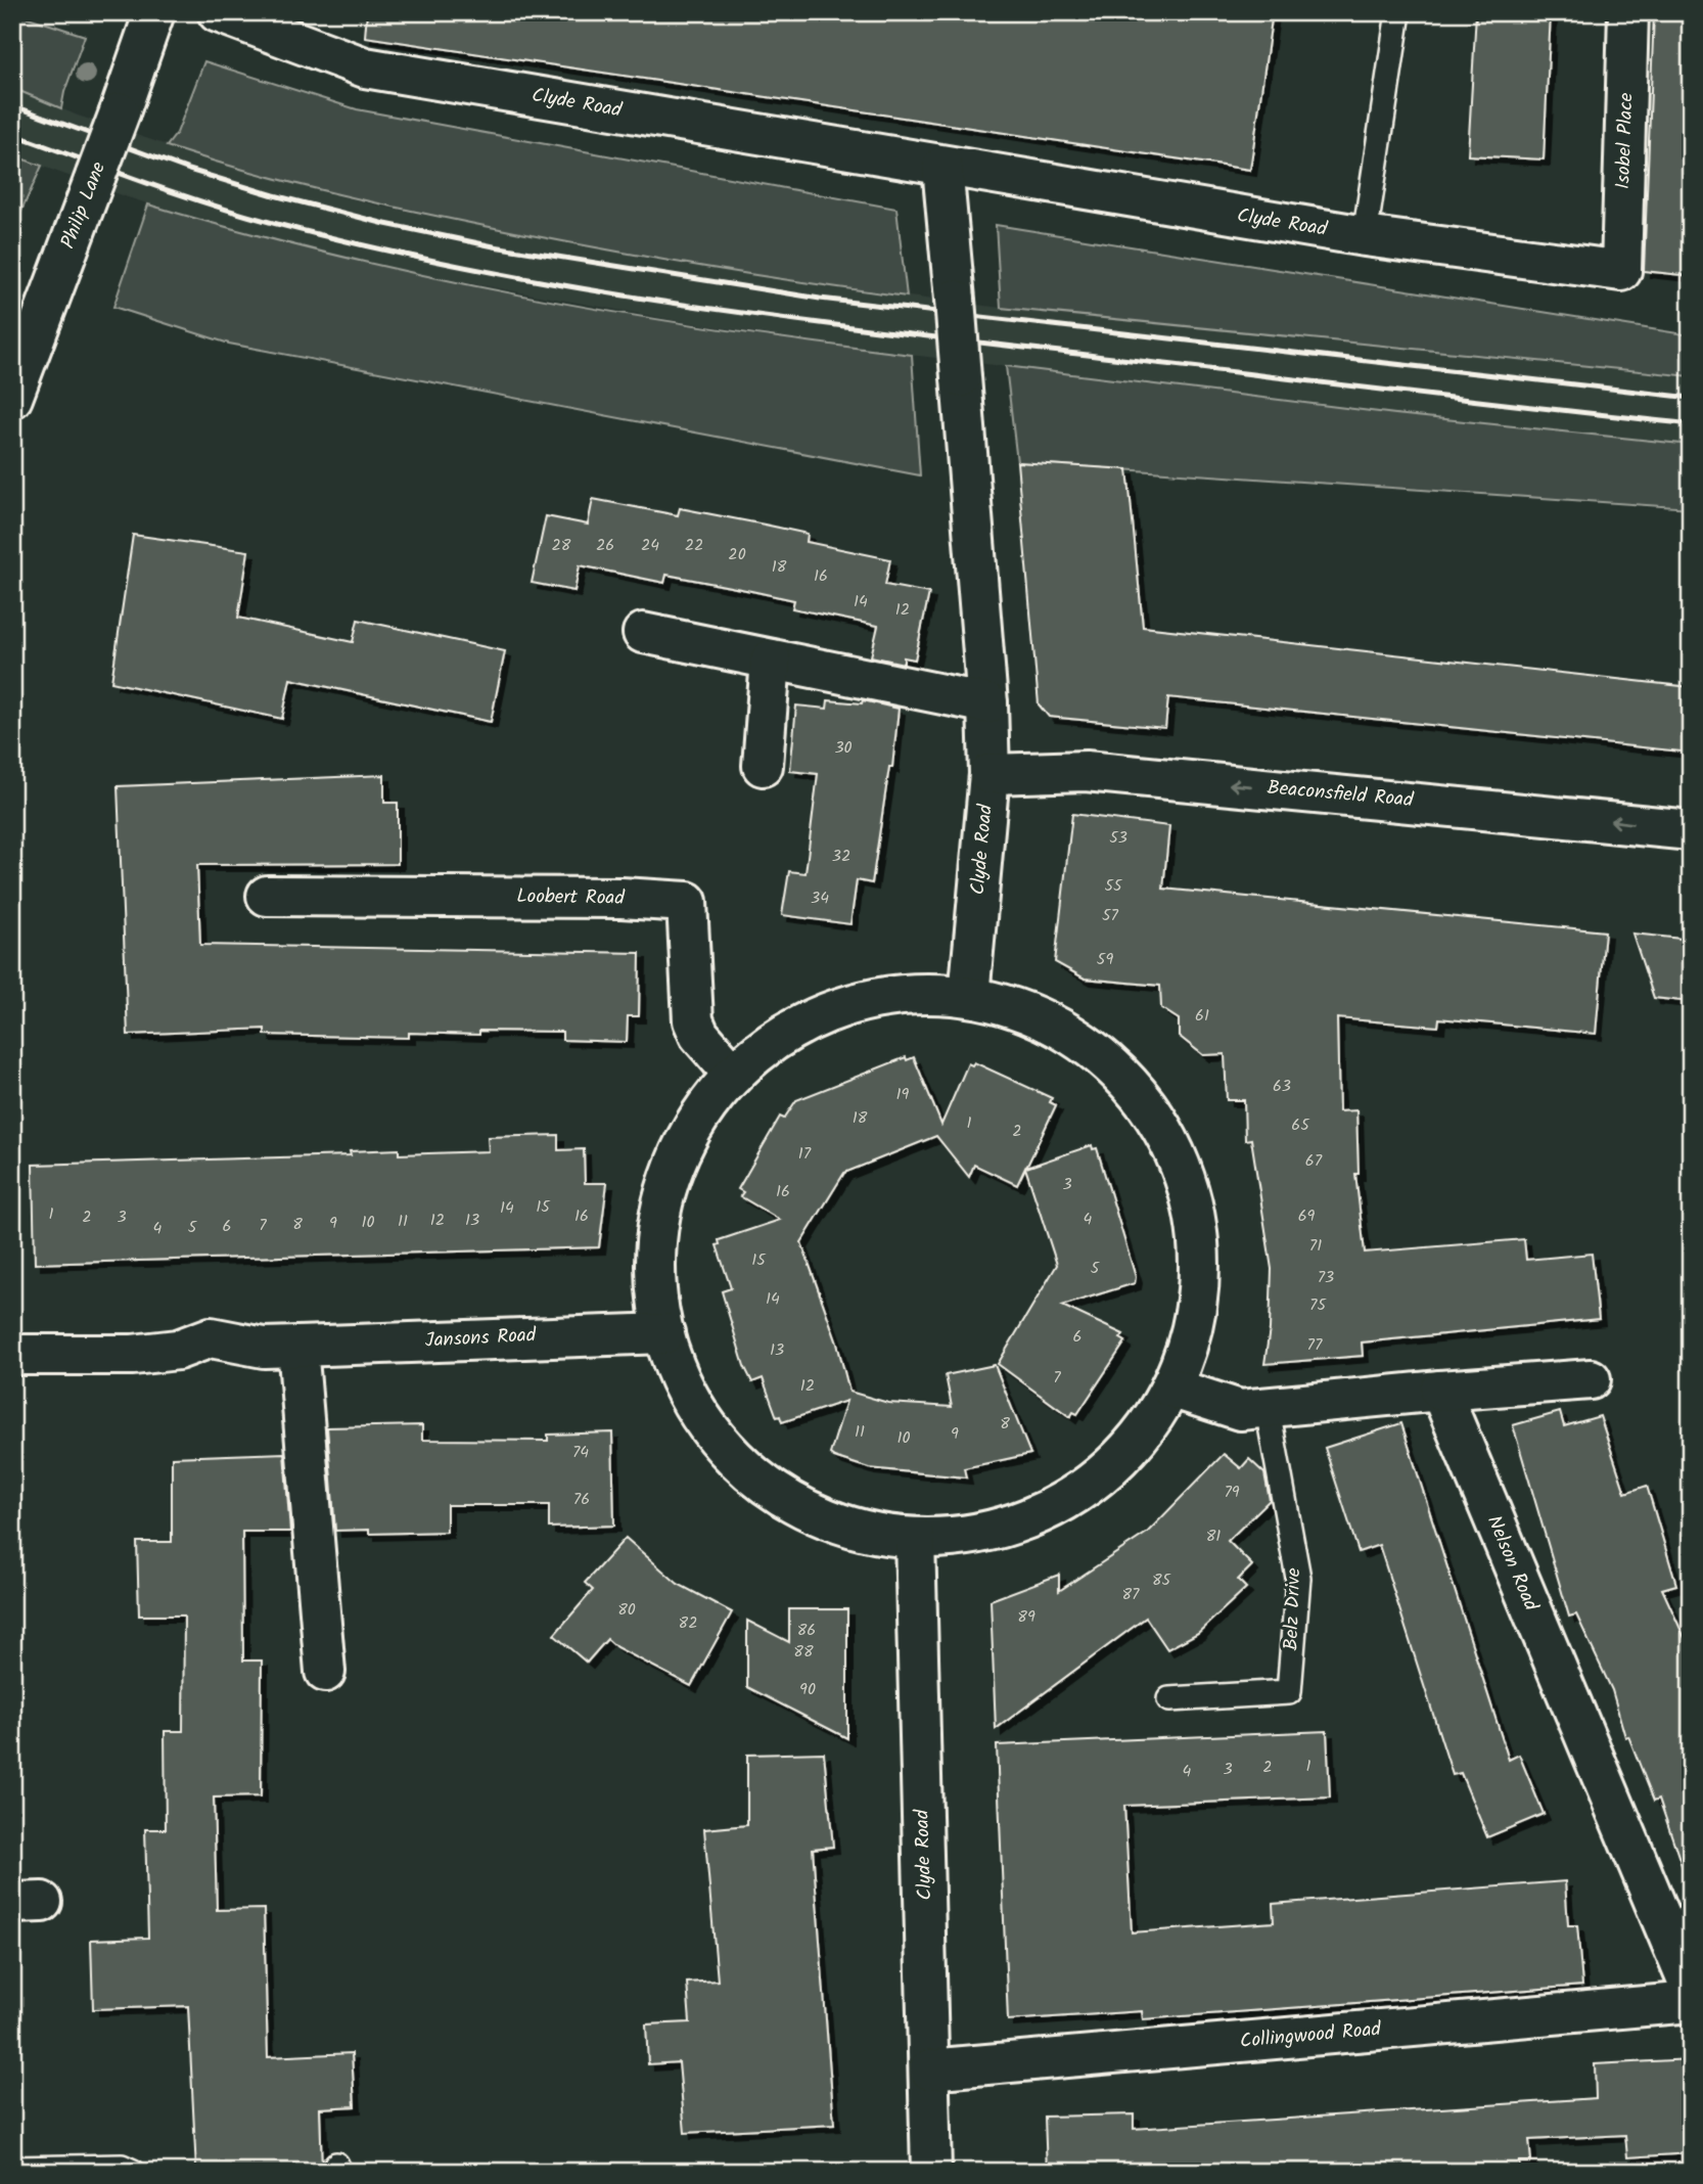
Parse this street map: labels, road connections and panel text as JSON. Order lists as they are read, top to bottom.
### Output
{
  "streets": {
    "street": [
      "Clyde Road",
      "Isobel Place",
      "Philip Lane",
      "Beaconsfield Road",
      "Loobert Road",
      "Jansons Road",
      "Nelson Road",
      "Collingwood Road"
    ],
    "lane": ["Belz Drive"]
  },
  "crossings": [
    ["Clyde Road", "Isobel Place"],
    ["Clyde Road", "Beaconsfield Road"],
    ["Clyde Road", "Collingwood Road"]
  ],
  "one_way": ["Beaconsfield Road"],
  "house_numbers": [
    "28",
    "26",
    "24",
    "22",
    "20",
    "18",
    "16",
    "14",
    "12",
    "30",
    "53",
    "32",
    "55",
    "34",
    "57",
    "59",
    "61",
    "63",
    "19",
    "18",
    "1",
    "65",
    "2",
    "17",
    "67",
    "3",
    "16",
    "15",
    "14",
    "1",
    "16",
    "69",
    "2",
    "3",
    "4",
    "12",
    "13",
    "11",
    "10",
    "9",
    "8",
    "7",
    "6",
    "5",
    "4",
    "71",
    "15",
    "5",
    "73",
    "14",
    "75",
    "6",
    "77",
    "13",
    "7",
    "12",
    "8",
    "11",
    "9",
    "10",
    "74",
    "79",
    "76",
    "81",
    "85",
    "87",
    "80",
    "89",
    "82",
    "86",
    "88",
    "90",
    "1",
    "2",
    "3",
    "4"
  ]
}
